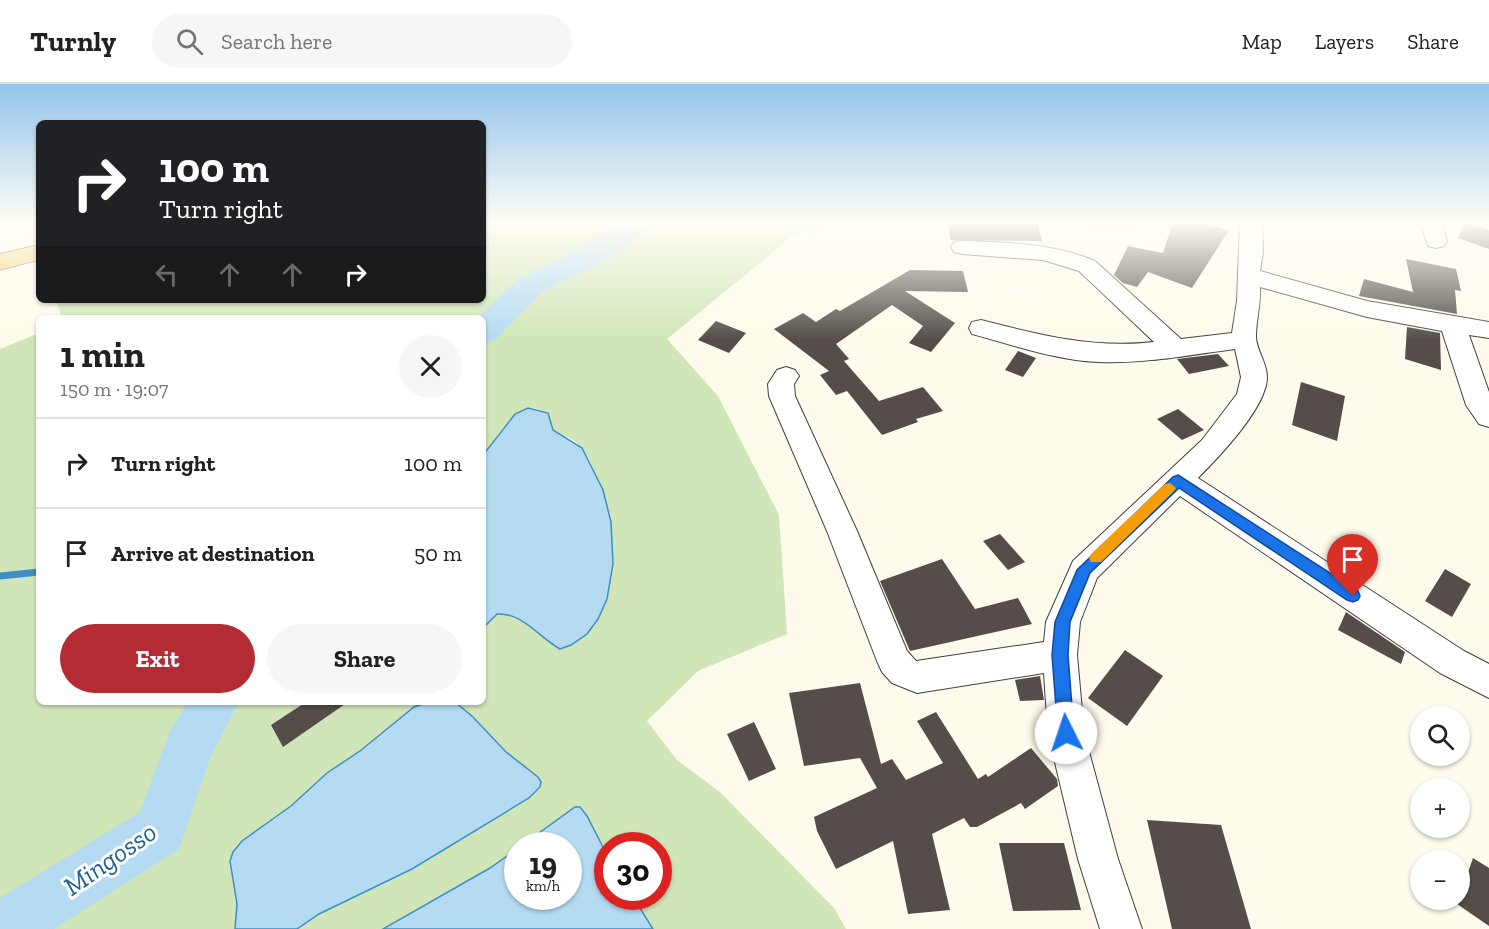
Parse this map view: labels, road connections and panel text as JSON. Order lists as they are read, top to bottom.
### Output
{
  "water": ["Mingosso"],
  "page": {
    "header": "Turnly",
    "search": "Search here",
    "nav": ["Map", "Layers", "Share"],
    "turn": ["100 m", "Turn right"],
    "heading": ["1 min", "150 m · 19:07"],
    "list": [
      {
        "name": "Turn right",
        "value": "100 m"
      },
      {
        "name": "Arrive at destination",
        "value": "50 m"
      }
    ],
    "buttons": ["Exit", "Share"],
    "map_buttons": ["+", "−"],
    "speed": "19 km/h",
    "limit": "30"
  }
}
